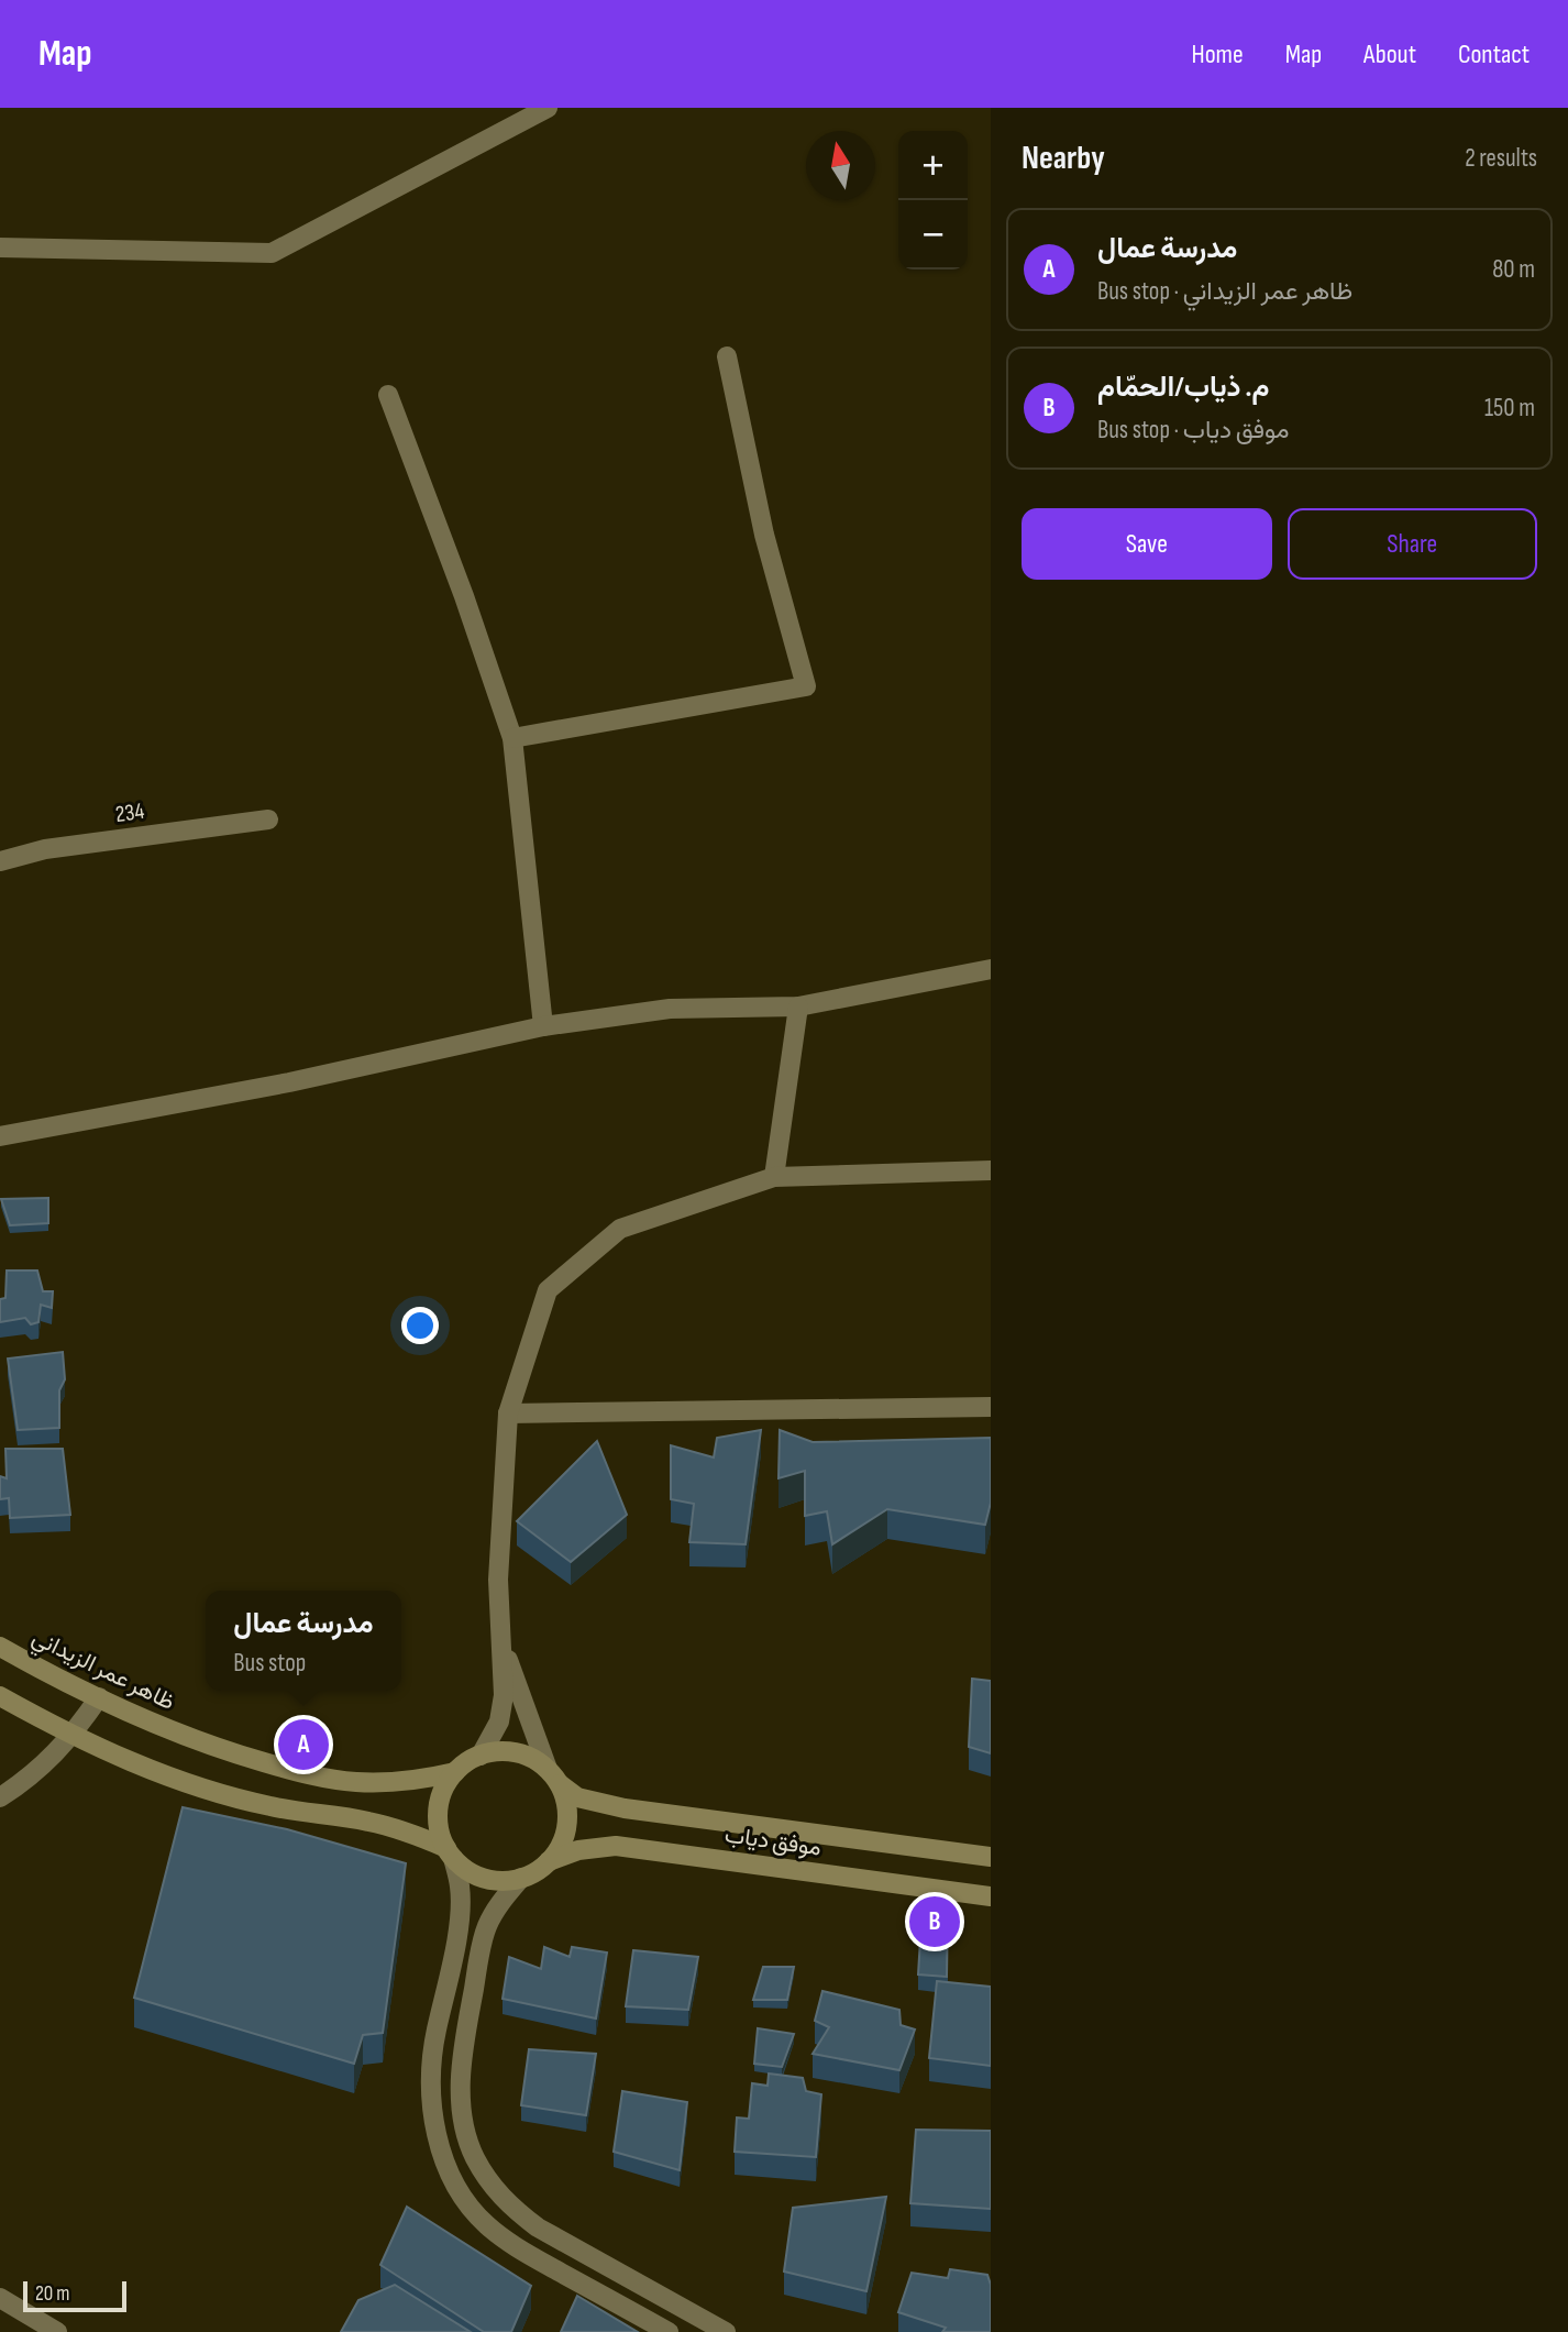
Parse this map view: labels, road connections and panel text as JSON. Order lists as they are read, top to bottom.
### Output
{
  "streets": {
    "main road": ["ظاهر عمر الزيداني", "موفق دياب"],
    "street": ["234"]
  },
  "crossings": [
    ["ظاهر عمر الزيداني", "موفق دياب"]
  ],
  "scale_bar": "20 m",
  "north": "top",
  "page": {
    "header": "Map",
    "nav": [
      "Home",
      "Map",
      "About",
      "Contact"
    ],
    "heading": ["Nearby", "2 results"],
    "map_buttons": ["+", "−"],
    "list": [
      {
        "mark": "A",
        "name": "مدرسة عمال",
        "note": "Bus stop · ظاهر عمر الزيداني",
        "value": "80 m"
      },
      {
        "mark": "B",
        "name": "م. ذياب/الحمّام",
        "note": "Bus stop · موفق دياب",
        "value": "150 m"
      }
    ],
    "buttons": ["Save", "Share"],
    "popup": ["مدرسة عمال", "Bus stop"],
    "pins": ["A", "B"],
    "scale": "20 m"
  }
}
